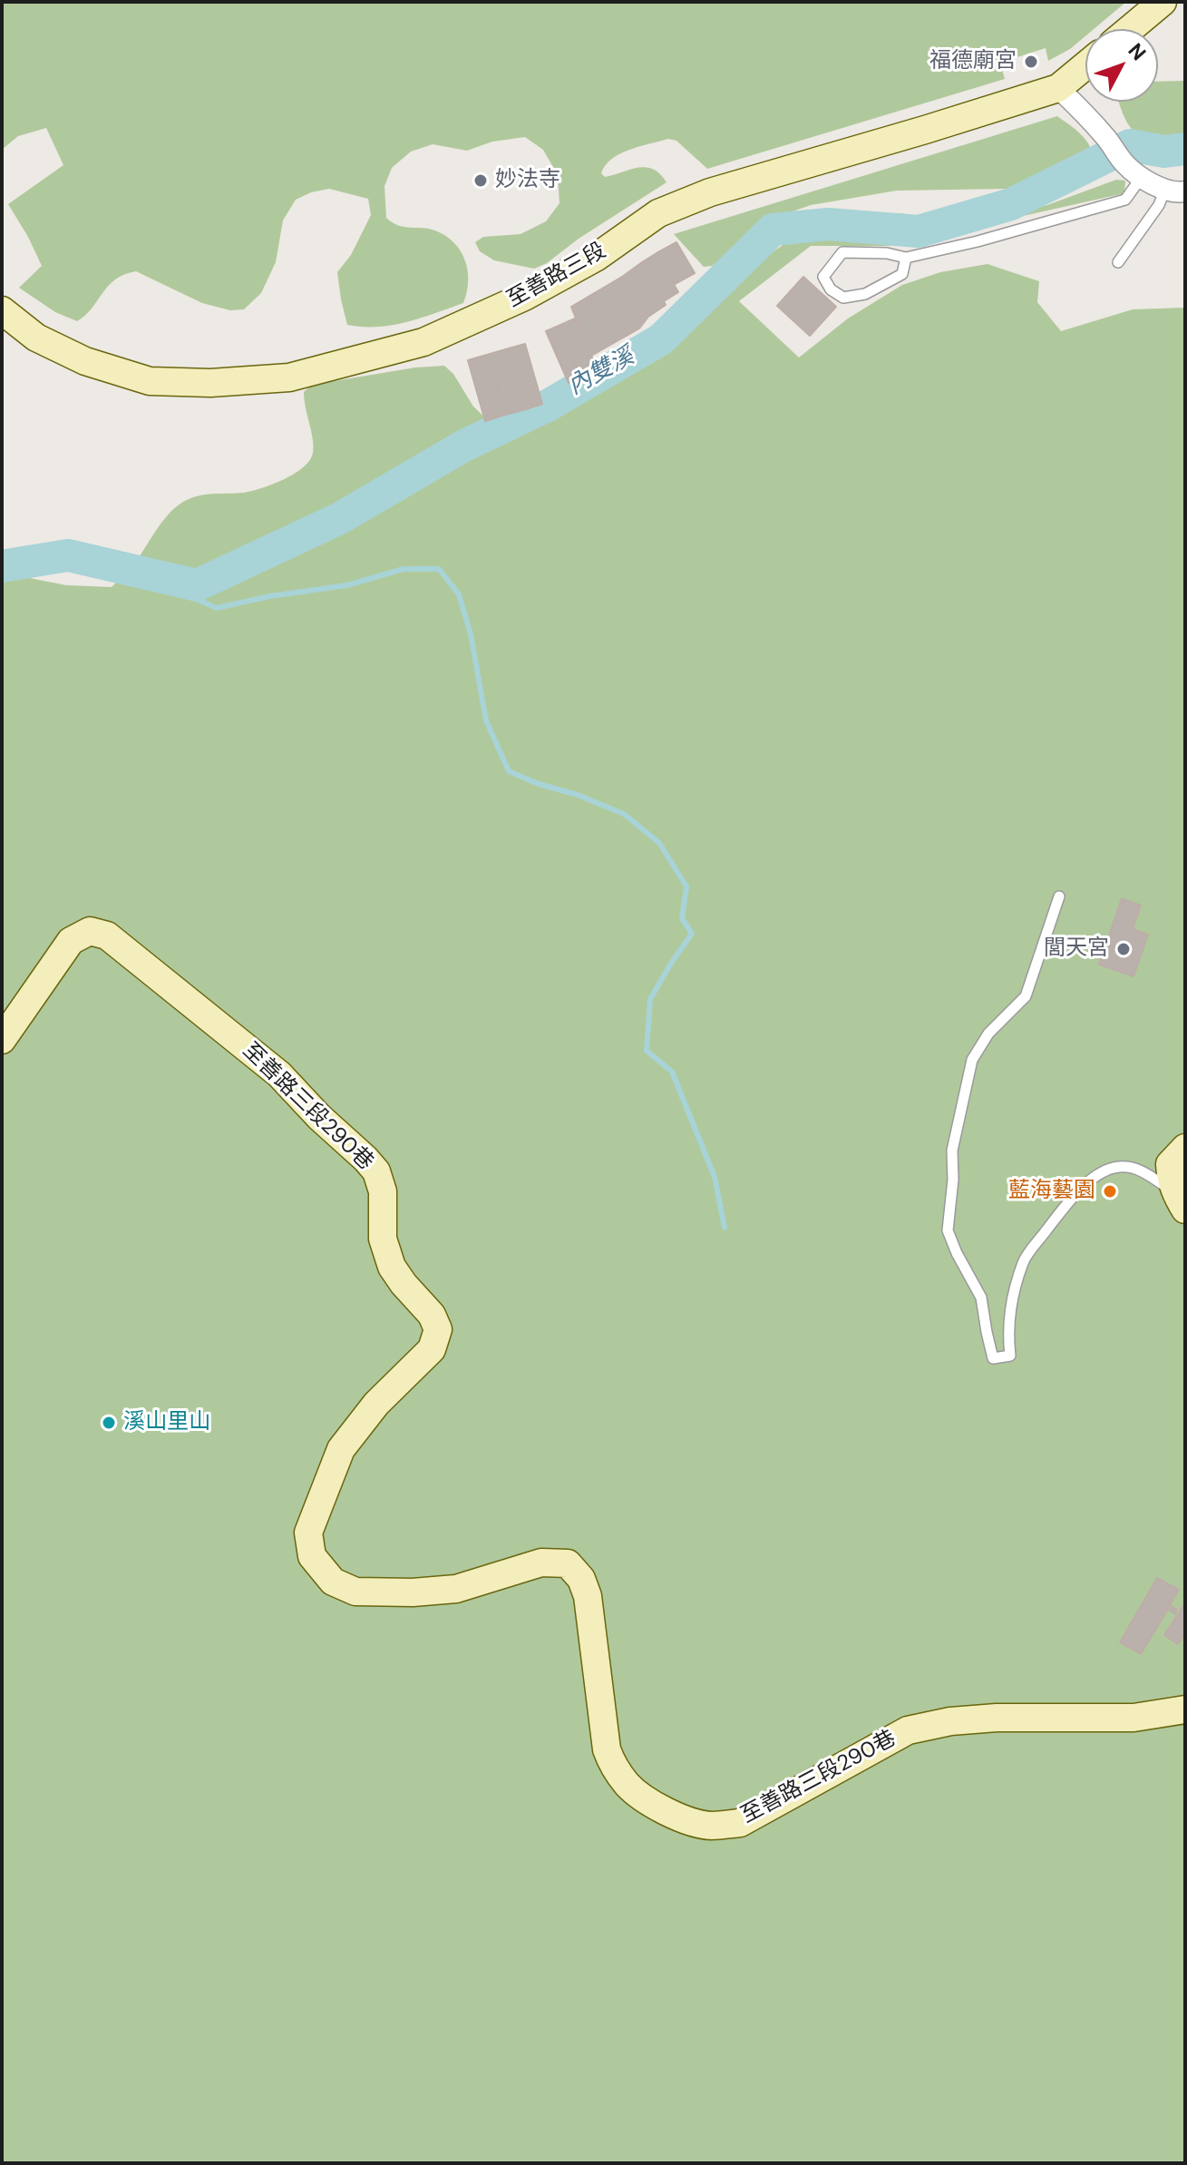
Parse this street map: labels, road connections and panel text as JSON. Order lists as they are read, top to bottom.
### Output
{
  "streets": {
    "street": ["至善路三段", "至善路三段290巷"]
  },
  "water": ["內雙溪"],
  "places": [
    "福德廟宮",
    "妙法寺",
    "閭天宮",
    "藍海藝園",
    "溪山里山"
  ],
  "north": "top right"
}
